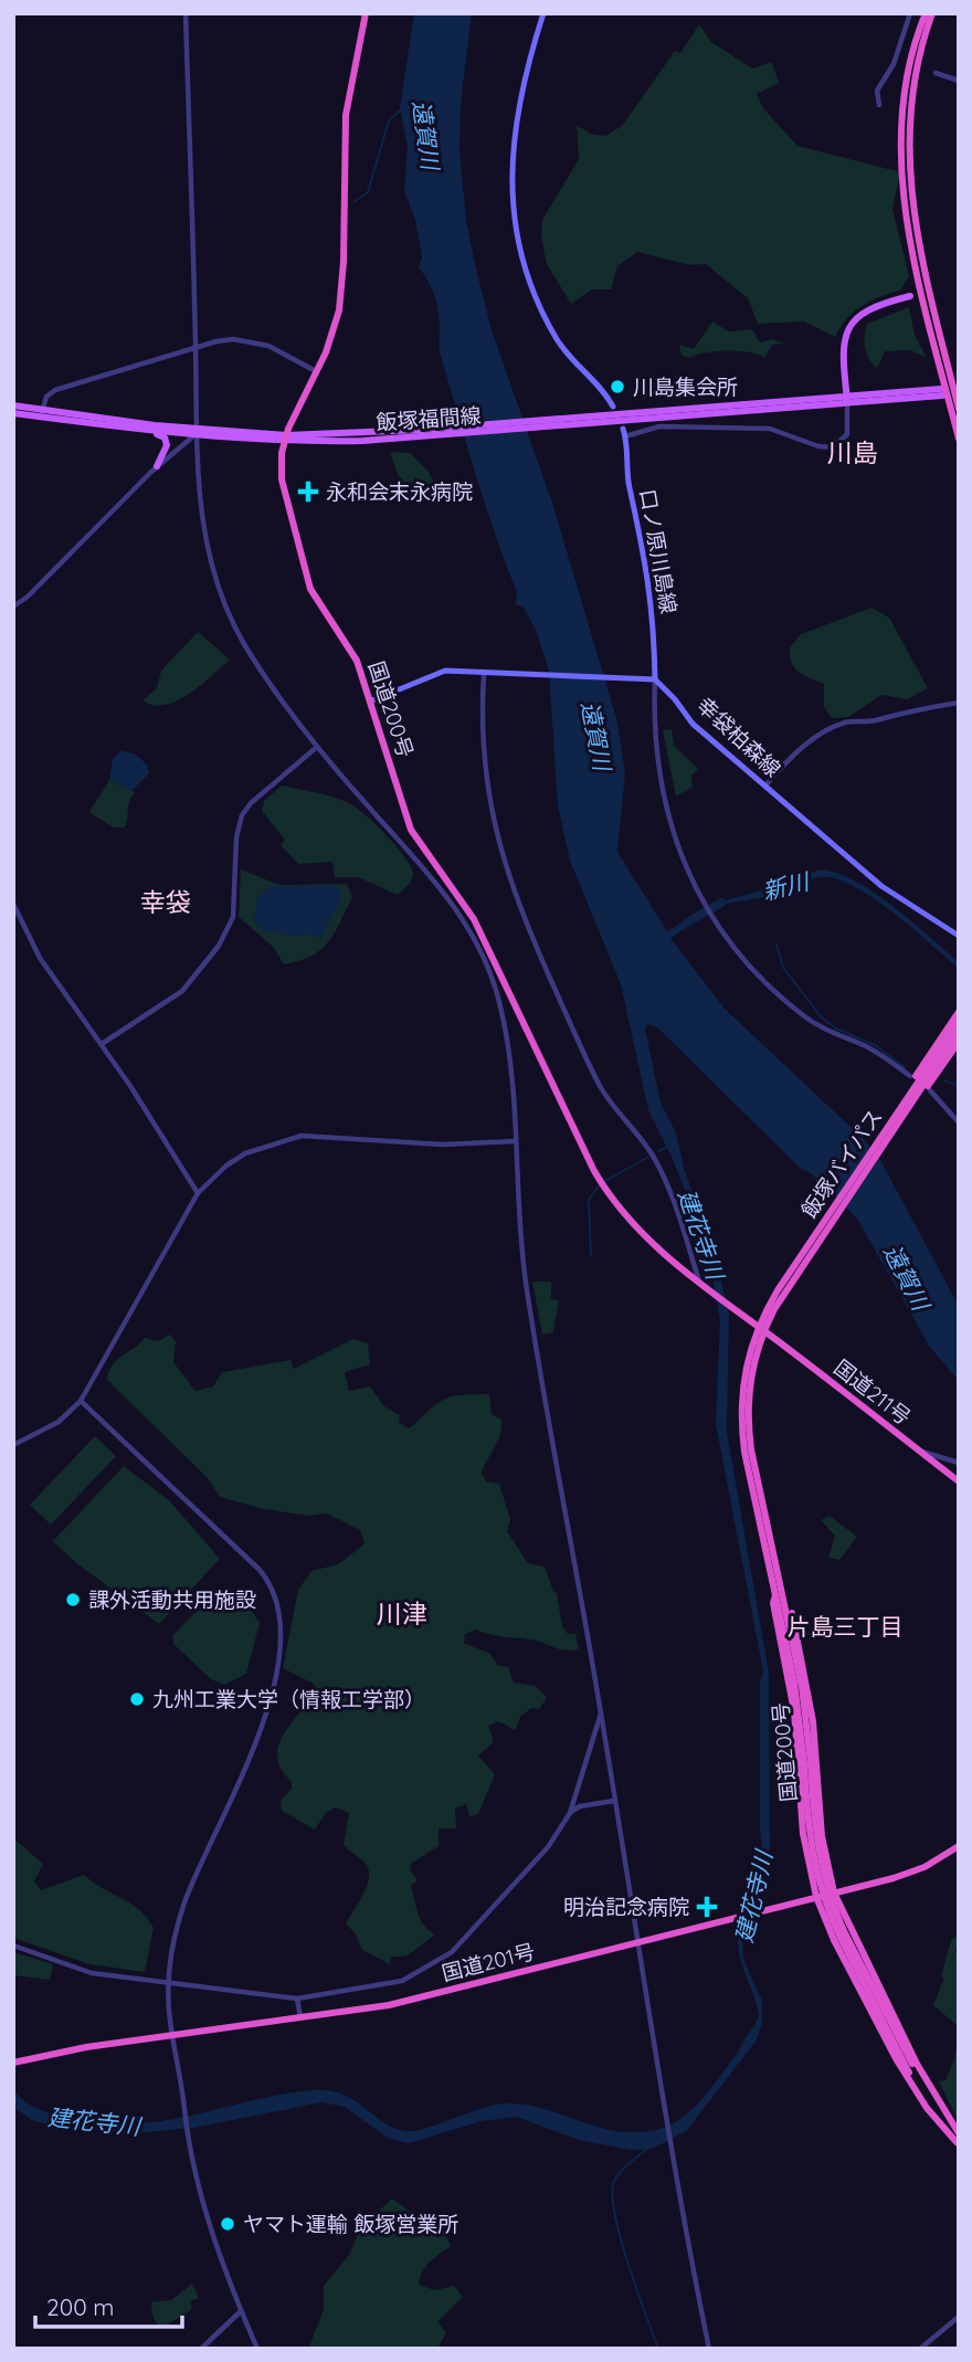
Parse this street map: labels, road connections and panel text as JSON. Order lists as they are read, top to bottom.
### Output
{
  "streets": {
    "highway": [
      "国道200号",
      "飯塚バイパス",
      "国道211号",
      "国道201号"
    ],
    "main road": ["飯塚福間線", "口ノ原川島線", "幸袋柏森線"]
  },
  "crossings": [
    ["飯塚福間線", "国道200号"],
    ["口ノ原川島線", "幸袋柏森線"],
    ["国道200号", "飯塚バイパス"],
    ["国道200号", "国道211号"],
    ["飯塚バイパス", "国道211号"]
  ],
  "districts": [
    "川島",
    "幸袋",
    "川津",
    "片島三丁目"
  ],
  "water": ["遠賀川", "新川", "建花寺川"],
  "places": {
    "other": [
      "川島集会所",
      "課外活動共用施設",
      "九州工業大学（情報工学部）",
      "ヤマト運輸 飯塚営業所"
    ],
    "health": ["永和会末永病院", "明治記念病院"]
  },
  "scale_bar": "200 m"
}
